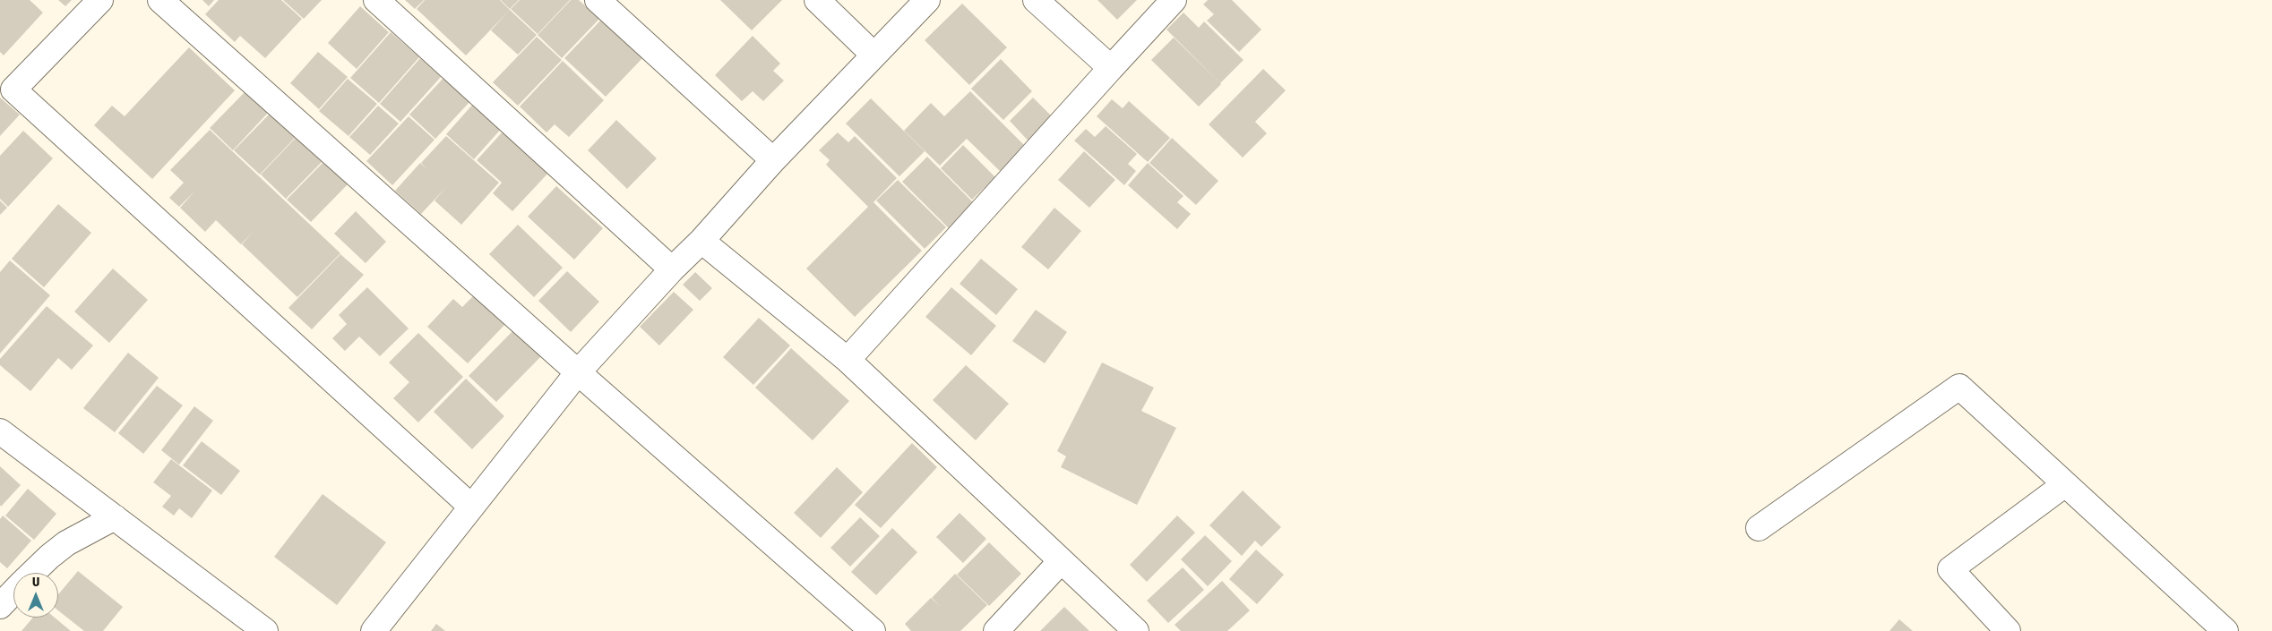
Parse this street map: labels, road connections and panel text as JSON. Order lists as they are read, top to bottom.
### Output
{
  "north": "top"
}
